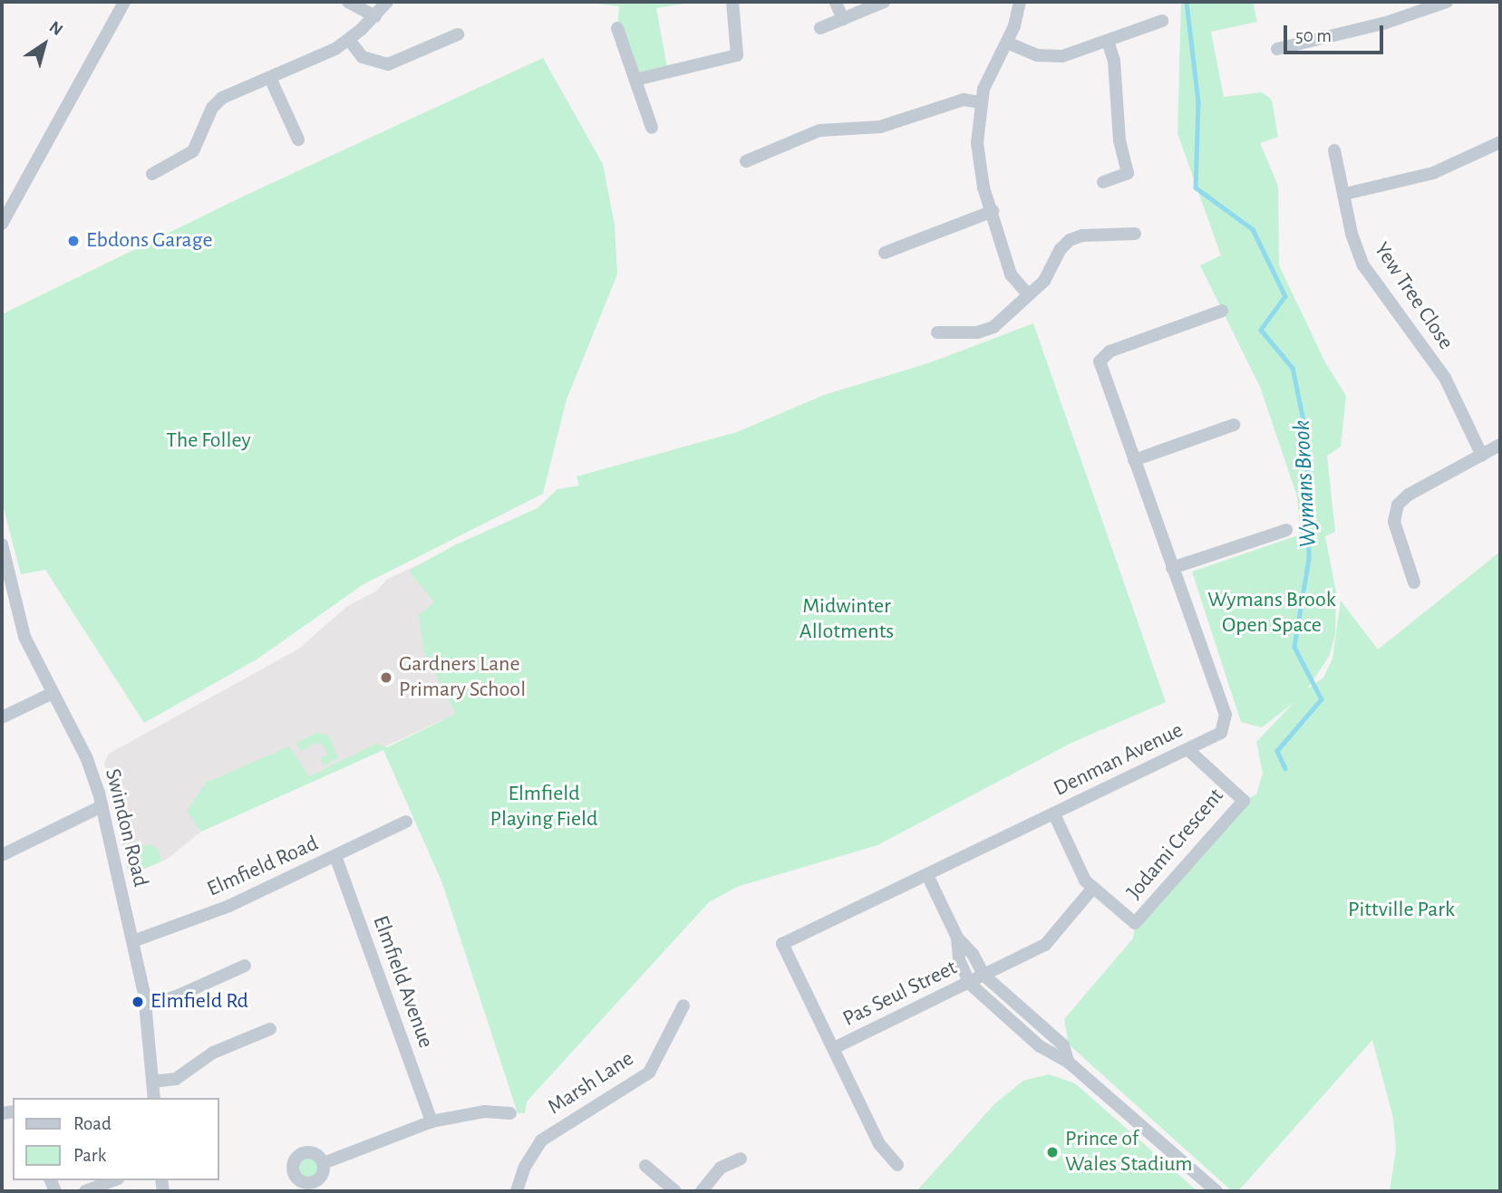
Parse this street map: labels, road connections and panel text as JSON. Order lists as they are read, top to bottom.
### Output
{
  "streets": {
    "street": [
      "Yew Tree Close",
      "Denman Avenue",
      "Swindon Road",
      "Jodami Crescent",
      "Elmfield Road",
      "Elmfield Avenue",
      "Pas Seul Street",
      "Marsh Lane"
    ]
  },
  "crossings": [
    ["Denman Avenue", "Jodami Crescent"],
    ["Denman Avenue", "Pas Seul Street"],
    ["Swindon Road", "Elmfield Road"],
    ["Jodami Crescent", "Pas Seul Street"],
    ["Elmfield Road", "Elmfield Avenue"]
  ],
  "water": ["Wymans Brook"],
  "parks": [
    "The Folley",
    "Wymans Brook Open Space",
    "Midwinter Allotments",
    "Elmfield Playing Field",
    "Pittville Park"
  ],
  "places": [
    "Ebdons Garage",
    "Gardners Lane Primary School",
    "Elmfield Rd",
    "Prince of Wales Stadium"
  ],
  "legend": ["Road", "Park"],
  "scale_bar": "50 m",
  "north": "top right"
}
